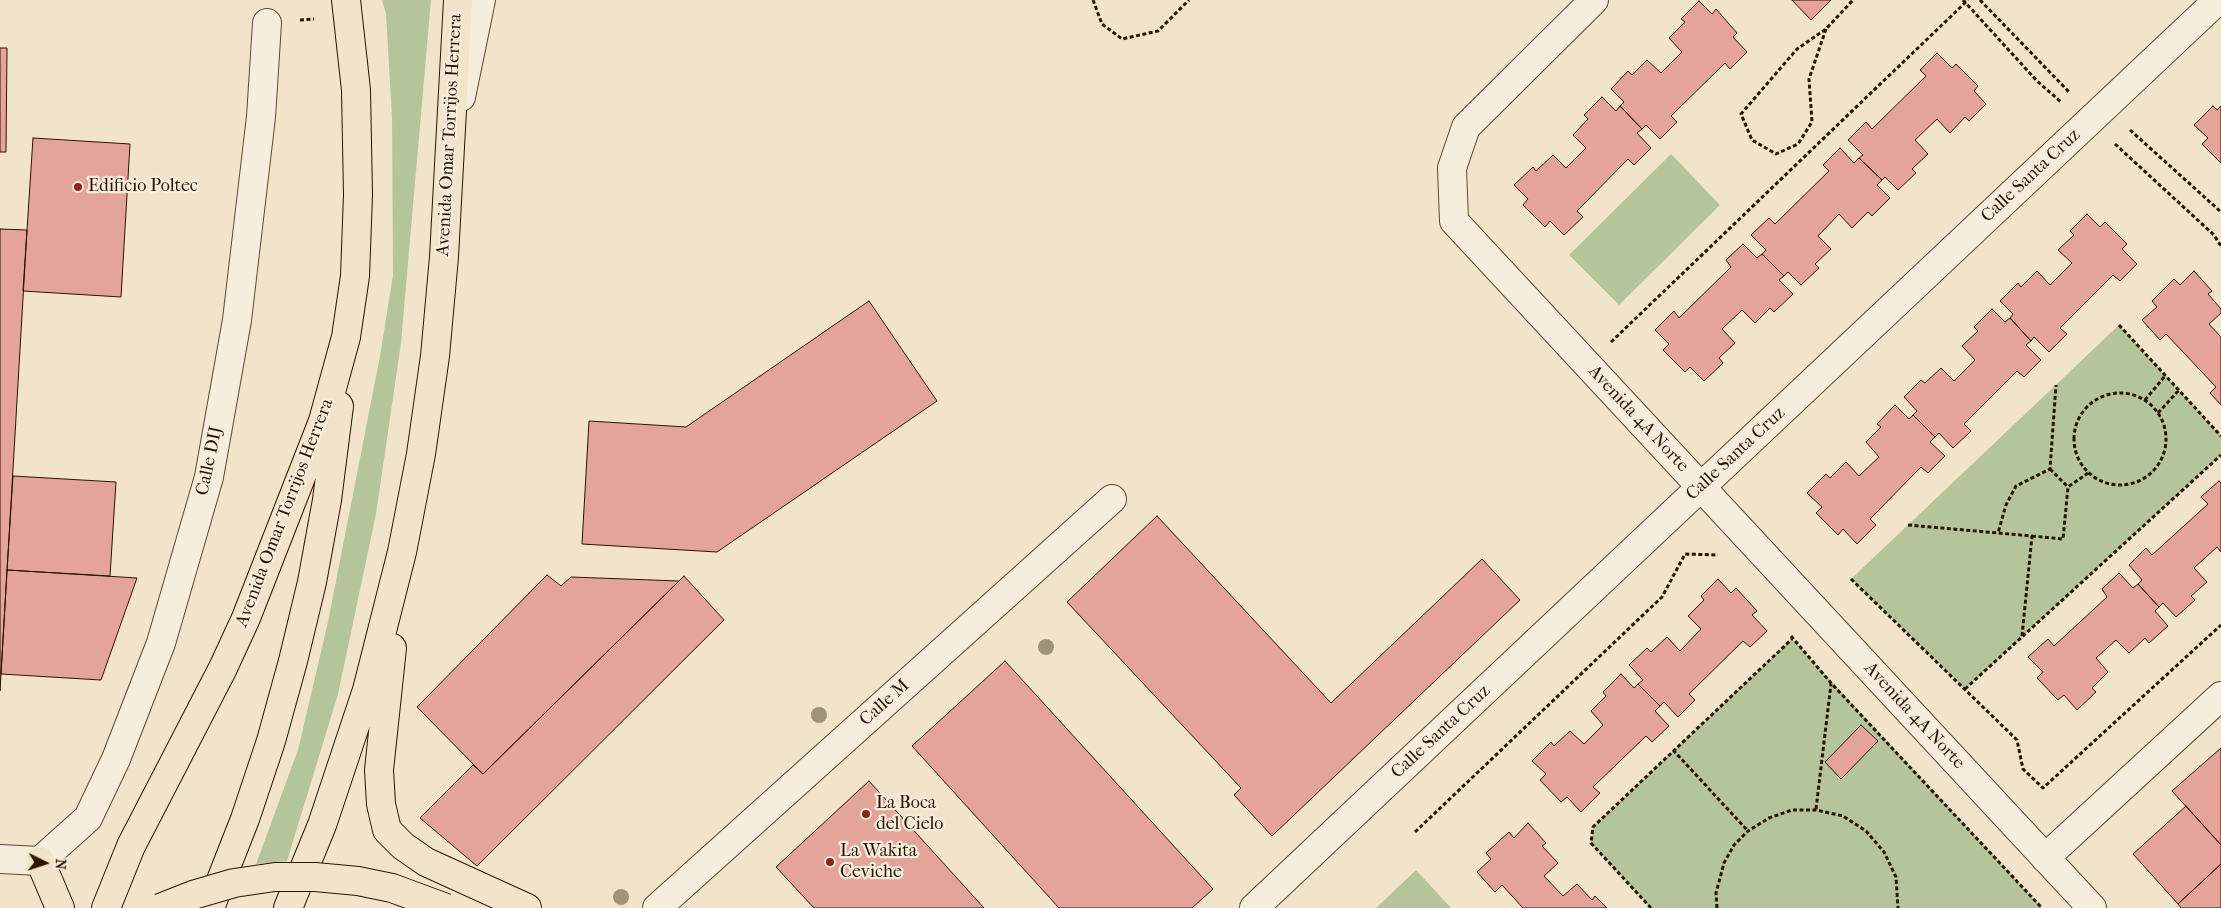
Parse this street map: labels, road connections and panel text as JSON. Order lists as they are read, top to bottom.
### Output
{
  "streets": {
    "main road": ["Avenida Omar Torrijos Herrera"],
    "street": [
      "Calle Santa Cruz",
      "Avenida 4A Norte",
      "Calle DIJ",
      "Calle M"
    ]
  },
  "crossings": [
    ["Calle Santa Cruz", "Avenida 4A Norte"]
  ],
  "places": ["Edificio Poltec", "La Boca del Cielo", "La Wakita Ceviche"],
  "north": "right"
}
